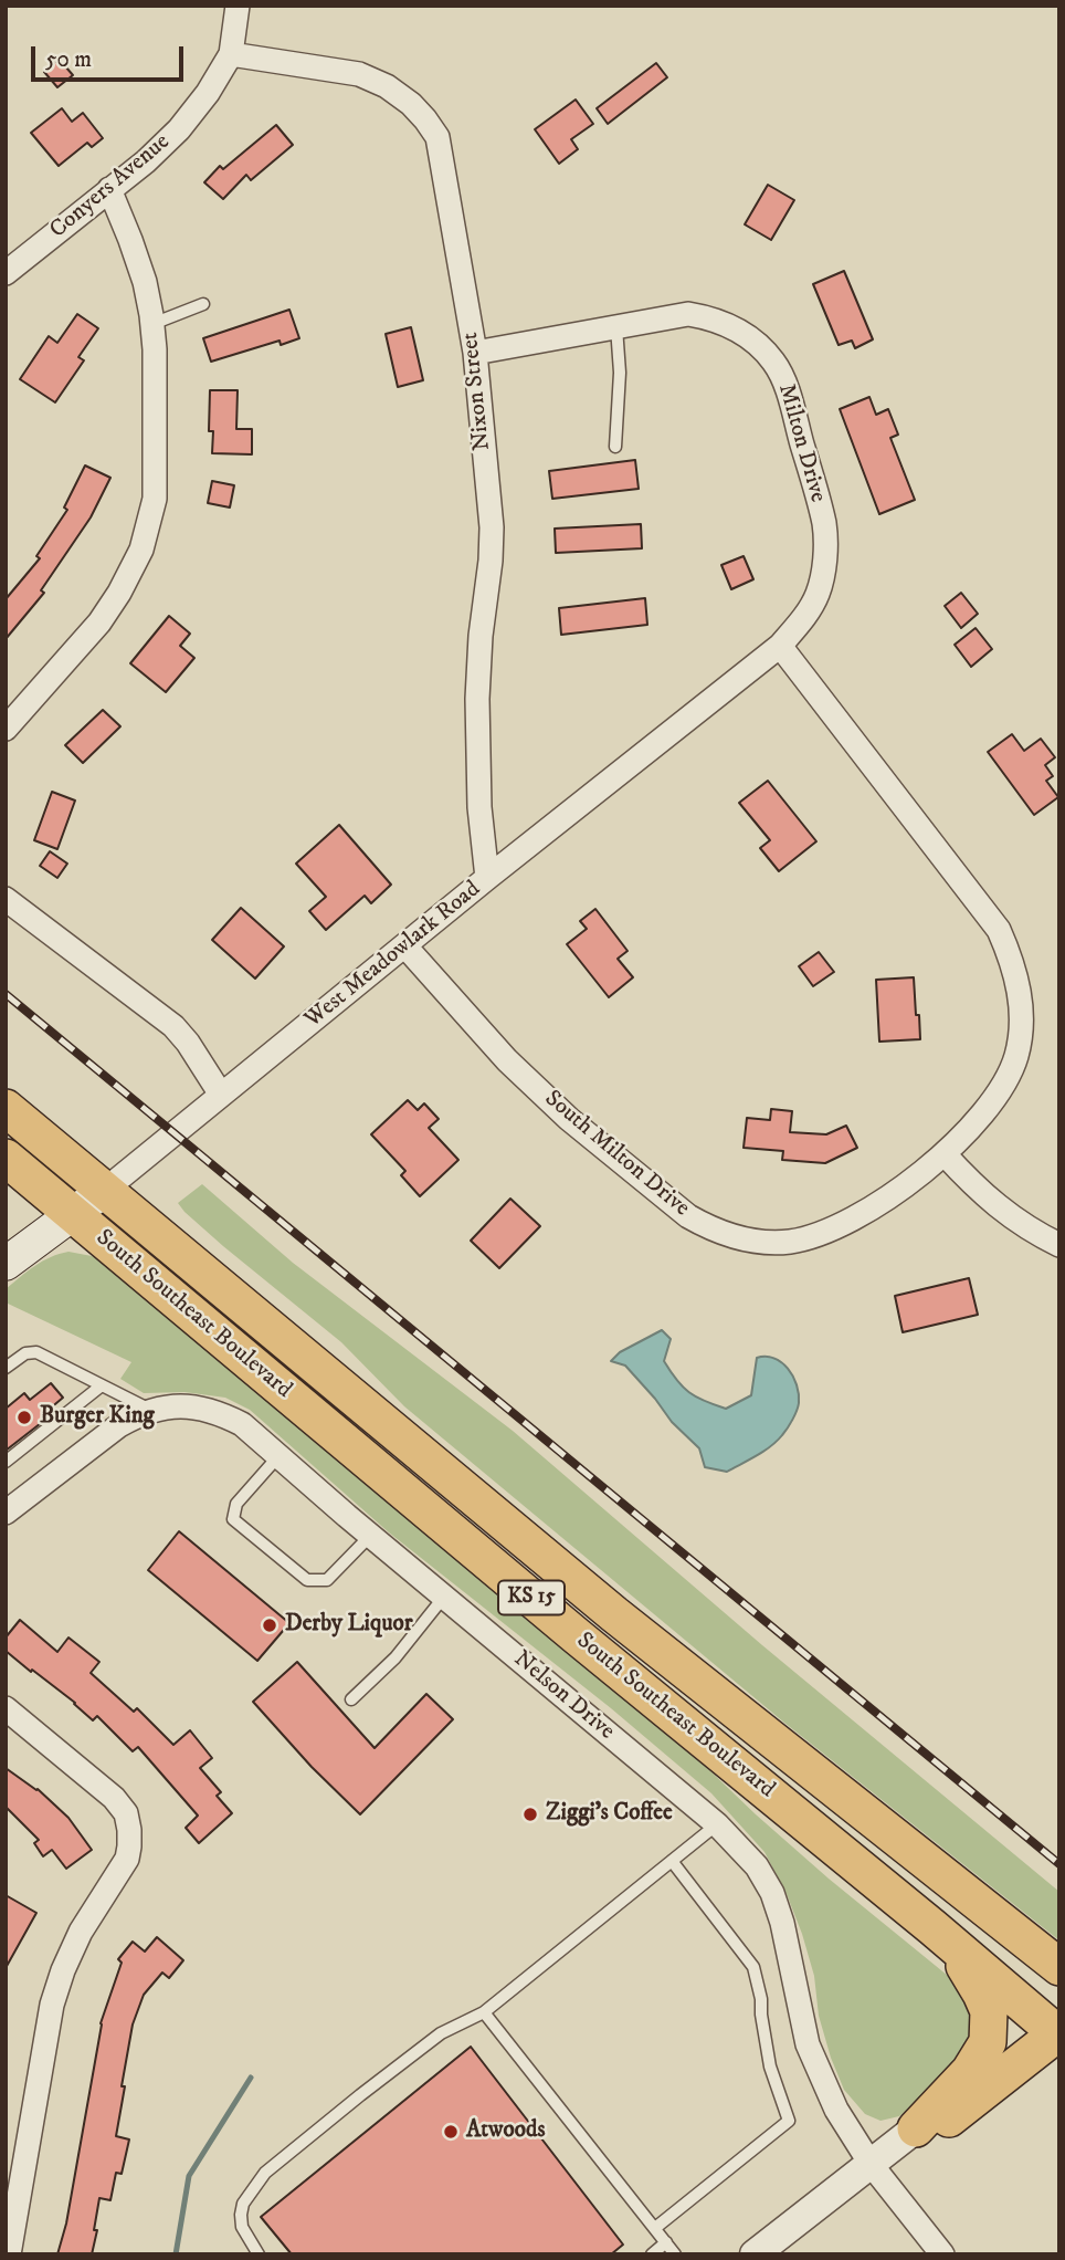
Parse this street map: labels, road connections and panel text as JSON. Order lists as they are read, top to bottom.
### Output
{
  "streets": {
    "main road": ["West Meadowlark Road", "South Southeast Boulevard", "KS 15"],
    "street": [
      "Conyers Avenue",
      "Nixon Street",
      "Milton Drive",
      "South Milton Drive",
      "Nelson Drive"
    ]
  },
  "crossings": [
    ["Conyers Avenue", "Nixon Street"],
    ["Nixon Street", "Milton Drive"],
    ["Nixon Street", "West Meadowlark Road"],
    ["Milton Drive", "West Meadowlark Road"],
    ["Milton Drive", "South Milton Drive"],
    ["West Meadowlark Road", "South Milton Drive"],
    ["West Meadowlark Road", "South Southeast Boulevard"]
  ],
  "places": [
    "Burger King",
    "Derby Liquor",
    "Ziggi's Coffee",
    "Atwoods"
  ],
  "scale_bar": "50 m"
}
